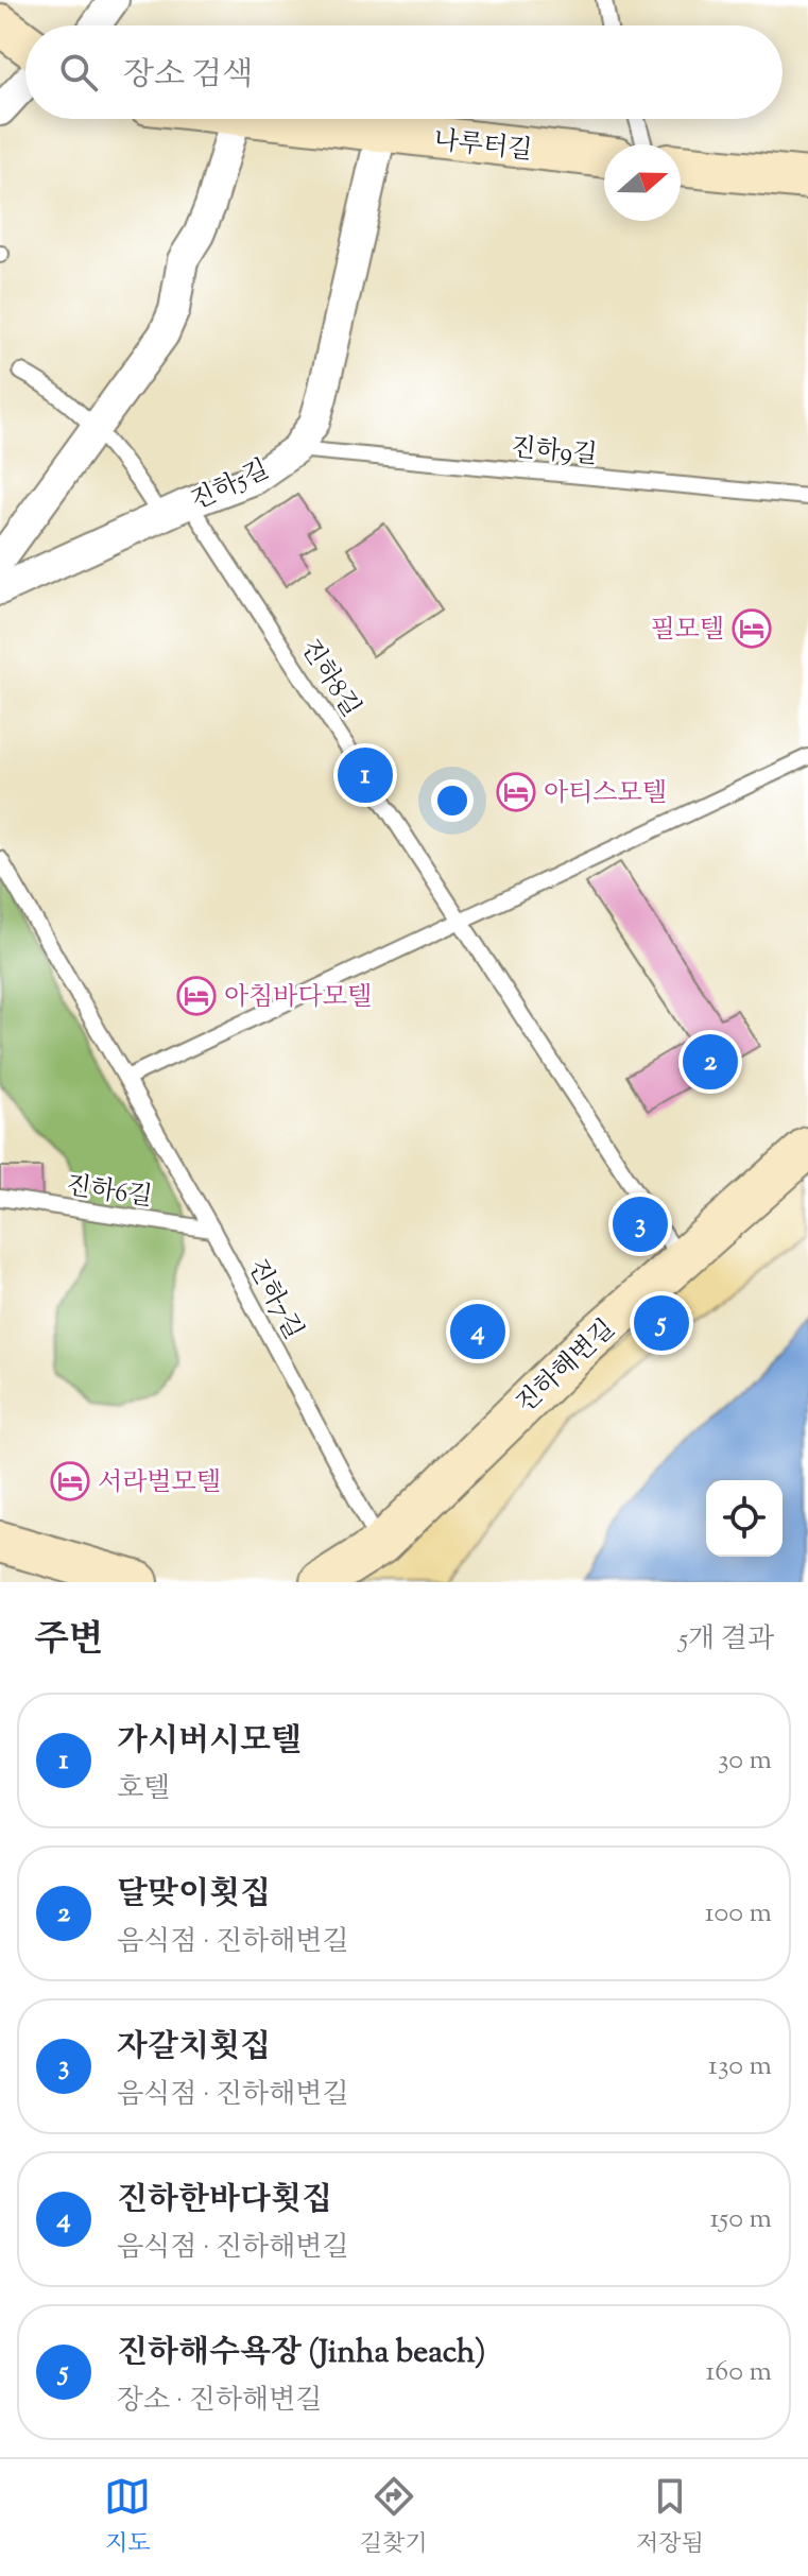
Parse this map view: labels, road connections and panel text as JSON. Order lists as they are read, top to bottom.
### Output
{
  "streets": {
    "street": ["나루터길", "진하5길", "진하해변길"],
    "lane": [
      "진하9길",
      "진하8길",
      "진하6길",
      "진하7길"
    ]
  },
  "crossings": [
    ["나루터길", "진하5길"],
    ["진하9길", "진하5길"],
    ["진하5길", "진하8길"],
    ["진하8길", "진하해변길"],
    ["진하6길", "진하7길"],
    ["진하7길", "진하해변길"]
  ],
  "places": {
    "hotel": [
      "필모텔",
      "아티스모텔",
      "아침바다모텔",
      "서라벌모텔"
    ]
  },
  "north": "right",
  "page": {
    "search": "장소 검색",
    "pins": [
      "1",
      "2",
      "3",
      "5",
      "4"
    ],
    "heading": ["주변", "5개 결과"],
    "list": [
      {
        "mark": "1",
        "name": "가시버시모텔",
        "note": "호텔",
        "value": "30 m"
      },
      {
        "mark": "2",
        "name": "달맞이횟집",
        "note": "음식점 · 진하해변길",
        "value": "100 m"
      },
      {
        "mark": "3",
        "name": "자갈치횟집",
        "note": "음식점 · 진하해변길",
        "value": "130 m"
      },
      {
        "mark": "4",
        "name": "진하한바다횟집",
        "note": "음식점 · 진하해변길",
        "value": "150 m"
      },
      {
        "mark": "5",
        "name": "진하해수욕장 (Jinha beach)",
        "note": "장소 · 진하해변길",
        "value": "160 m"
      }
    ],
    "nav": ["지도", "길찾기", "저장됨"]
  }
}
